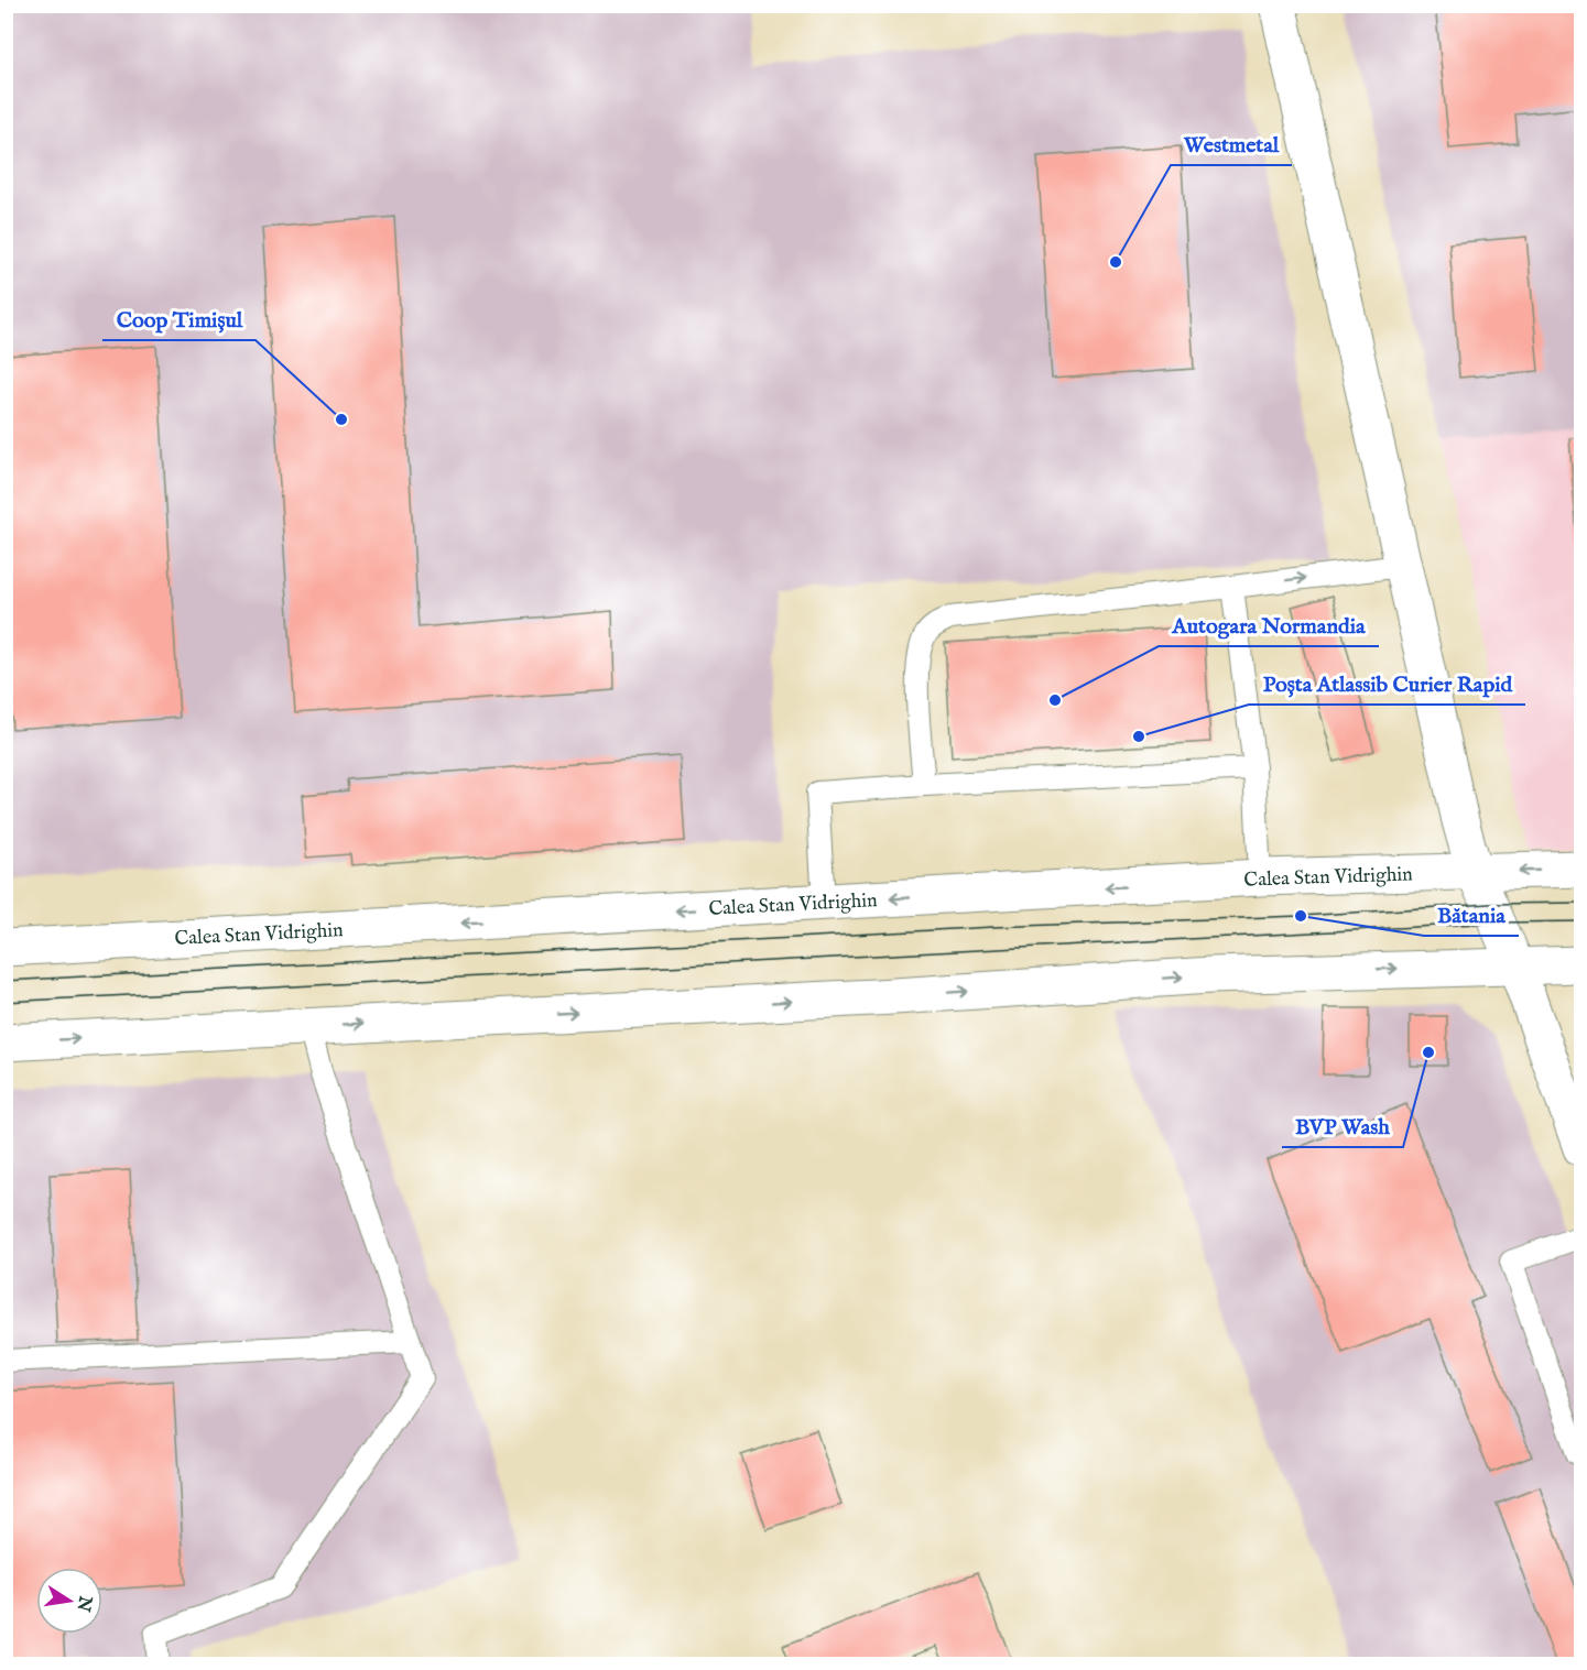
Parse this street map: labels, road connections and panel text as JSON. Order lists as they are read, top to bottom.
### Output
{
  "streets": {
    "main road": ["Calea Stan Vidrighin"]
  },
  "places": [
    "Westmetal",
    "Coop Timișul",
    "Autogara Normandia",
    "Poșta Atlassib Curier Rapid",
    "Bătania",
    "BVP Wash"
  ],
  "north": "right"
}
